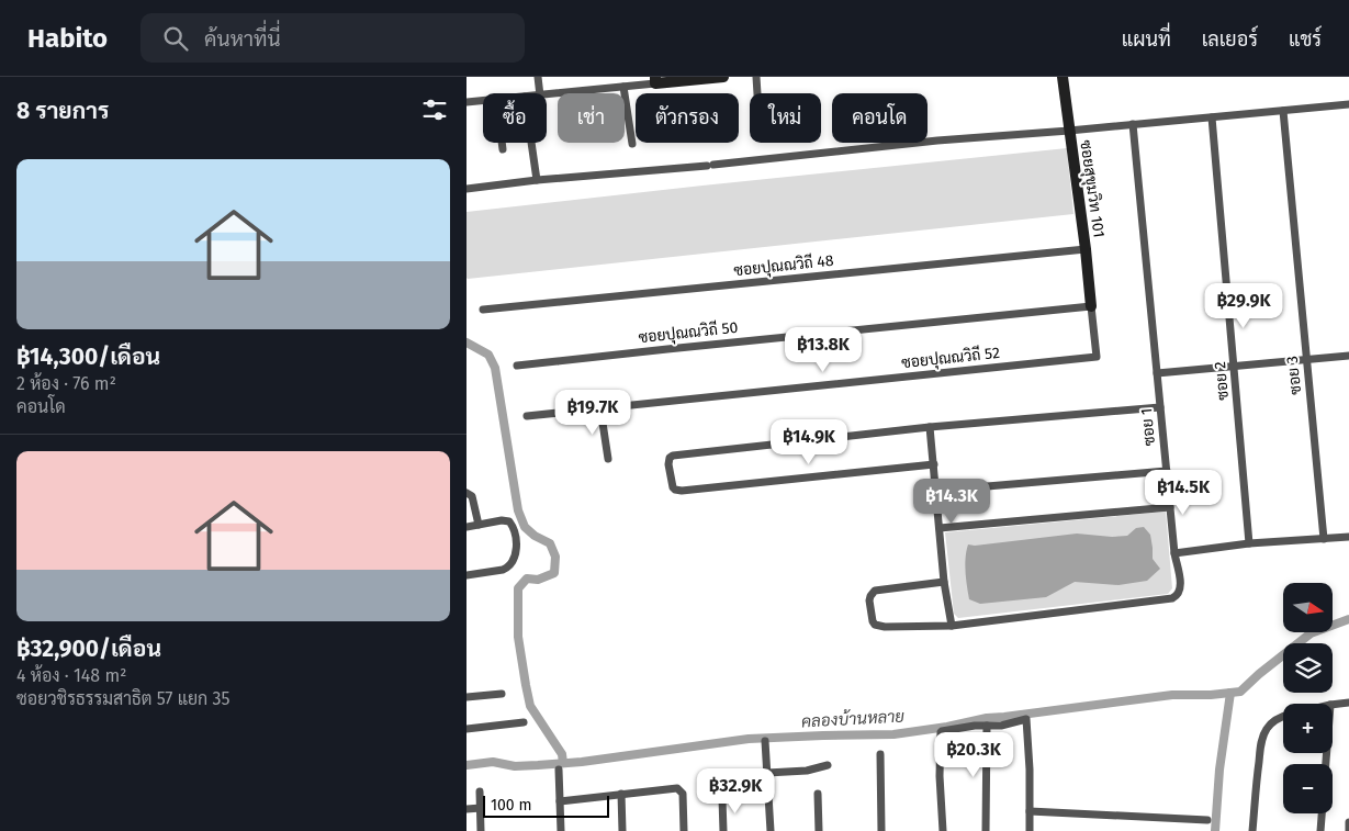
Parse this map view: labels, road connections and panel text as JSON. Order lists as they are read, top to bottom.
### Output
{
  "streets": {
    "street": [
      "ซอยสุขุมวิท 101",
      "ซอยปุณณวิถี 48",
      "ซอยปุณณวิถี 50",
      "ซอยปุณณวิถี 52",
      "ซอย 3",
      "ซอย 2",
      "ซอย 1"
    ]
  },
  "crossings": [
    ["ซอยสุขุมวิท 101", "ซอยปุณณวิถี 48"],
    ["ซอยสุขุมวิท 101", "ซอยปุณณวิถี 50"],
    ["ซอยสุขุมวิท 101", "ซอยปุณณวิถี 52"],
    ["ซอยปุณณวิถี 50", "ซอยปุณณวิถี 52"]
  ],
  "water": ["คลองบ้านหลาย"],
  "scale_bar": "100 m",
  "north": "right",
  "page": {
    "header": "Habito",
    "search": "ค้นหาที่นี่",
    "nav": ["แผนที่", "เลเยอร์", "แชร์"],
    "heading": "8 รายการ",
    "chip": [
      "ซื้อ",
      "เช่า",
      "ตัวกรอง",
      "ใหม่",
      "คอนโด"
    ],
    "list": [
      {
        "name": "฿14,300/เดือน",
        "note": "2 ห้อง · 76 m² · คอนโด"
      },
      {
        "name": "฿32,900/เดือน",
        "note": "4 ห้อง · 148 m² · ซอยวชิรธรรมสาธิต 57 แยก 35"
      }
    ],
    "price": [
      "฿29.9K",
      "฿13.8K",
      "฿19.7K",
      "฿14.9K",
      "฿14.5K",
      "฿14.3K",
      "฿20.3K",
      "฿32.9K"
    ],
    "map_buttons": ["+", "−"],
    "scale": "100 m"
  }
}
